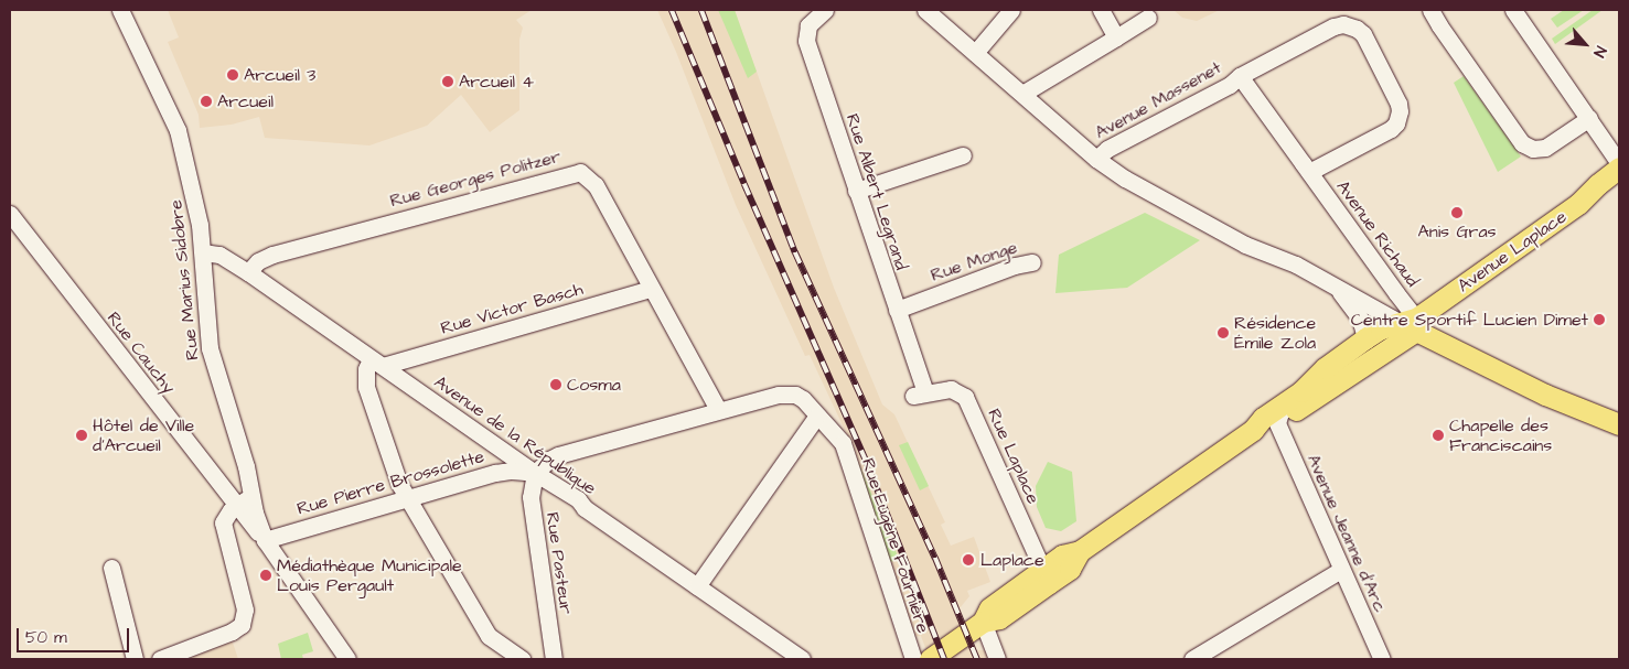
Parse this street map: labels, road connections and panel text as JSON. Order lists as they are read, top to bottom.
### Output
{
  "streets": {
    "main road": ["Avenue Laplace"],
    "street": [
      "Avenue Massenet",
      "Rue Georges Politzer",
      "Rue Albert Legrand",
      "Avenue Richaud",
      "Rue Monge",
      "Rue Marius Sidobre",
      "Rue Victor Basch",
      "Rue Cauchy",
      "Avenue de la République",
      "Rue Laplace",
      "Rue Pierre Brossolette",
      "Avenue Jeanne d'Arc",
      "Rue Eugène Fournière",
      "Rue Pasteur"
    ]
  },
  "crossings": [
    ["Avenue Massenet", "Avenue Richaud"],
    ["Rue Georges Politzer", "Rue Victor Basch"],
    ["Rue Georges Politzer", "Avenue de la République"],
    ["Rue Albert Legrand", "Rue Monge"],
    ["Rue Albert Legrand", "Rue Laplace"],
    ["Avenue Richaud", "Avenue Laplace"],
    ["Avenue Laplace", "Rue Laplace"],
    ["Avenue Laplace", "Avenue Jeanne d'Arc"],
    ["Rue Marius Sidobre", "Rue Cauchy"],
    ["Rue Marius Sidobre", "Avenue de la République"],
    ["Rue Marius Sidobre", "Rue Pierre Brossolette"],
    ["Rue Victor Basch", "Avenue de la République"],
    ["Rue Cauchy", "Rue Pierre Brossolette"],
    ["Avenue de la République", "Rue Pierre Brossolette"],
    ["Avenue de la République", "Rue Pasteur"],
    ["Rue Pierre Brossolette", "Rue Pasteur"]
  ],
  "places": [
    "Arcueil 3",
    "Arcueil 4",
    "Arcueil",
    "Anis Gras",
    "Centre Sportif Lucien Dimet",
    "Résidence Émile Zola",
    "Cosma",
    "Hôtel de Ville d'Arcueil",
    "Chapelle des Franciscains",
    "Laplace",
    "Médiathèque Municipale Louis Pergault"
  ],
  "scale_bar": "50 m",
  "north": "bottom right"
}
